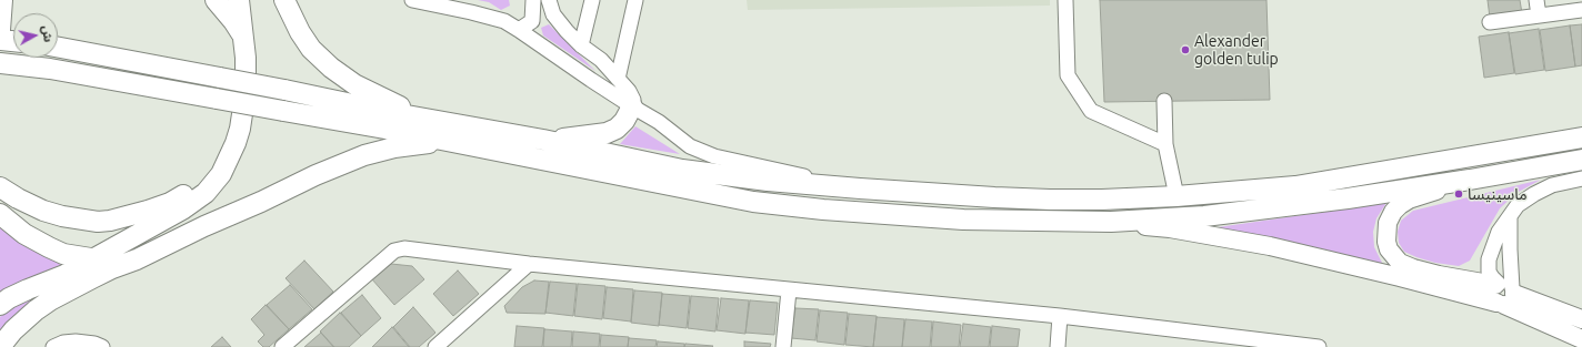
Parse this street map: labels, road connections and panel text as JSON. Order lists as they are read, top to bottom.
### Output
{
  "places": ["Alexander golden tulip", "ماسينيسا"],
  "north": "right"
}
